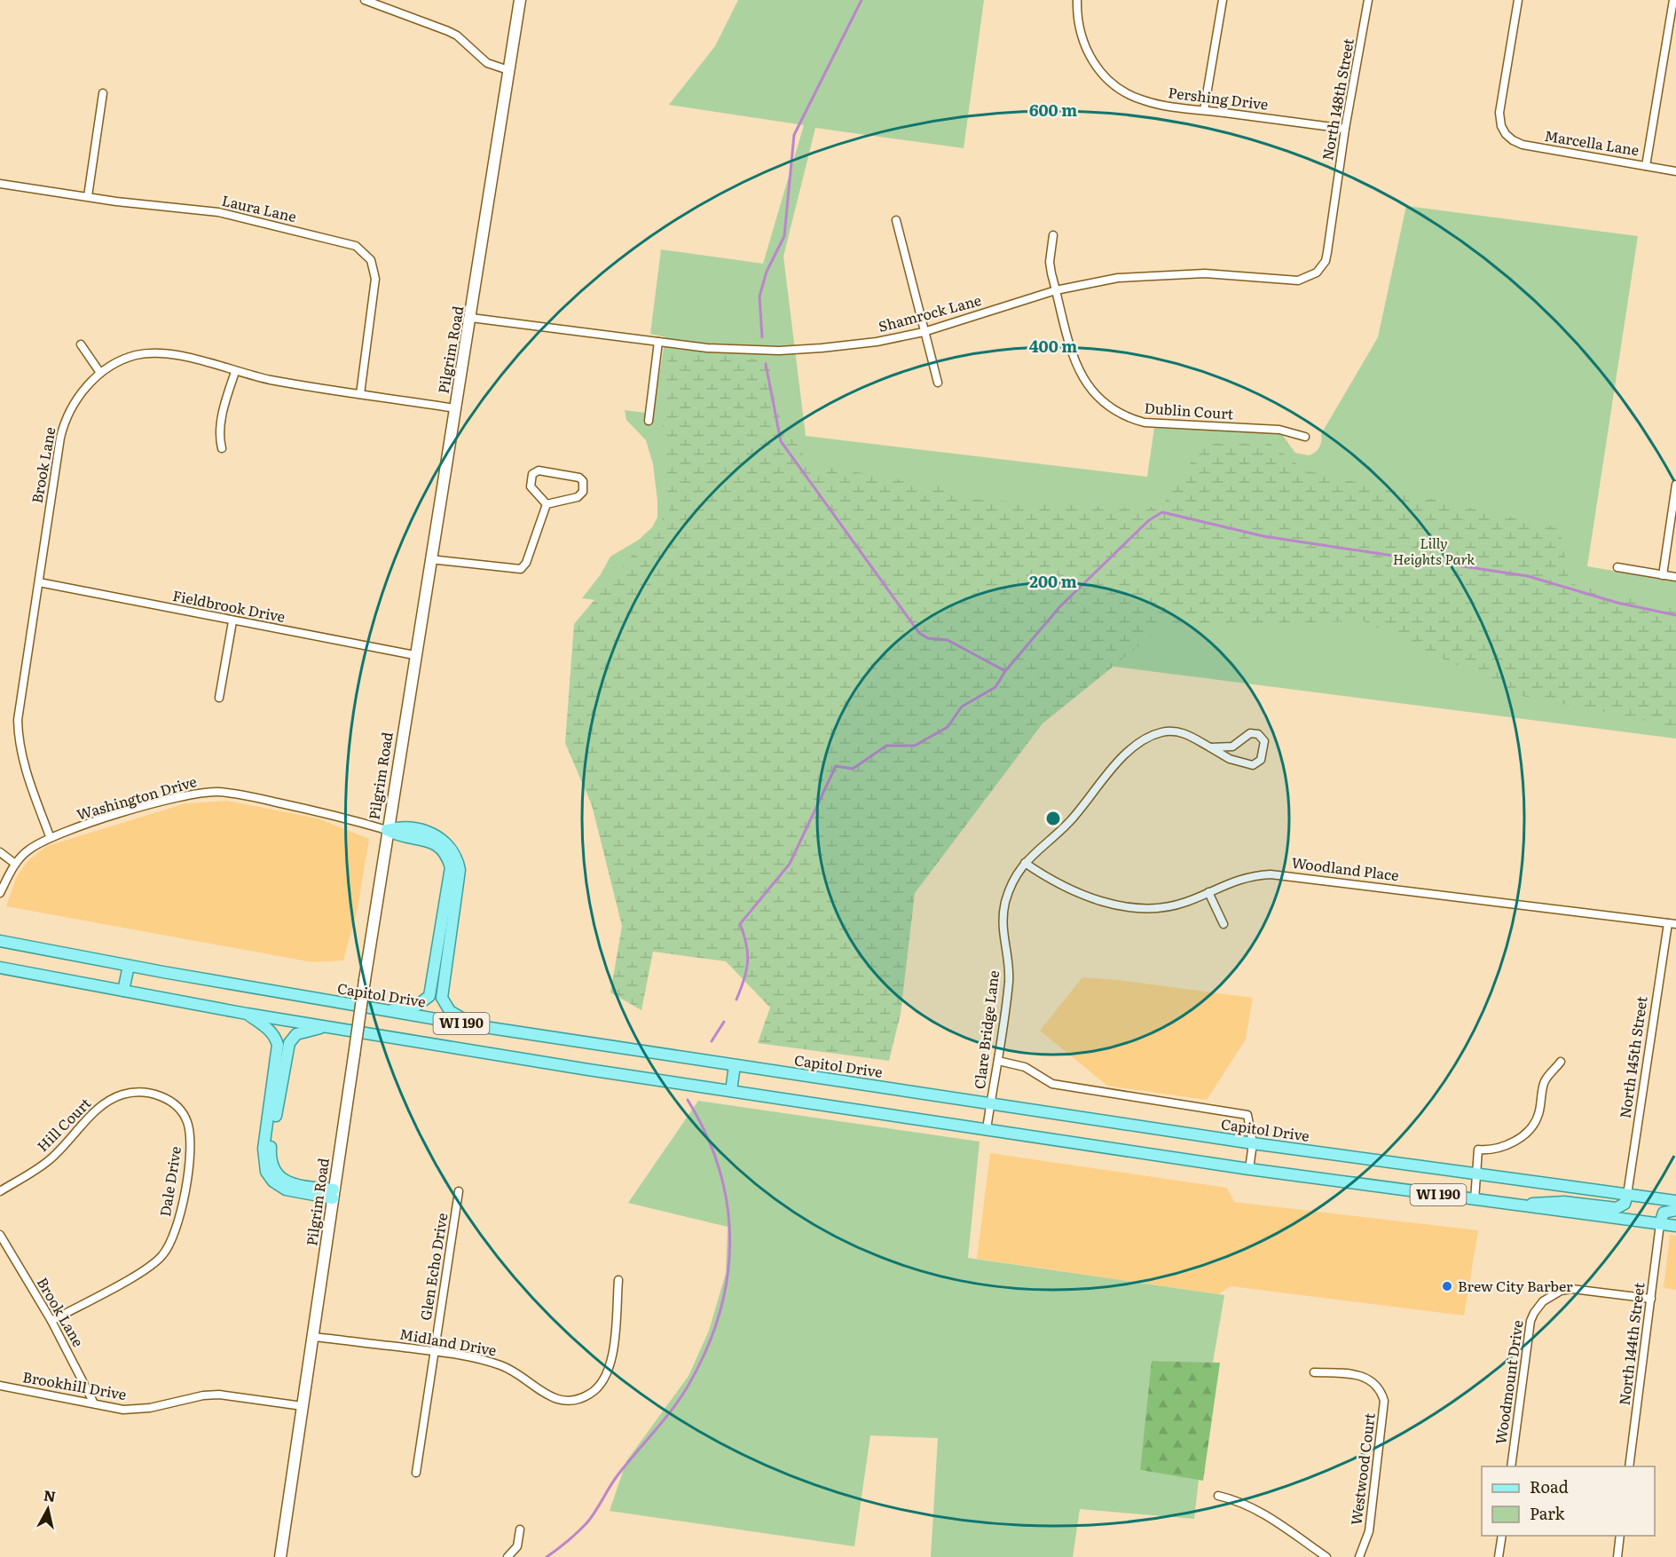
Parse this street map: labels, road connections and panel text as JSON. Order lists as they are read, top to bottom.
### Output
{
  "streets": {
    "main road": ["Pilgrim Road", "Capitol Drive", "WI 190"],
    "street": [
      "Pershing Drive",
      "North 148th Street",
      "Marcella Lane",
      "Laura Lane",
      "Shamrock Lane",
      "Dublin Court",
      "Brook Lane",
      "Fieldbrook Drive",
      "Washington Drive",
      "Woodland Place",
      "Clare Bridge Lane",
      "North 145th Street",
      "Hill Court",
      "Dale Drive",
      "Glen Echo Drive",
      "Midland Drive",
      "North 144th Street",
      "Woodmount Drive",
      "Brookhill Drive",
      "Westwood Court"
    ]
  },
  "crossings": [
    ["Pershing Drive", "North 148th Street"],
    ["North 148th Street", "Shamrock Lane"],
    ["Laura Lane", "Brook Lane"],
    ["Shamrock Lane", "Pilgrim Road"],
    ["Shamrock Lane", "Dublin Court"],
    ["Pilgrim Road", "Brook Lane"],
    ["Pilgrim Road", "Fieldbrook Drive"],
    ["Pilgrim Road", "Washington Drive"],
    ["Pilgrim Road", "Midland Drive"],
    ["Pilgrim Road", "Brookhill Drive"],
    ["Brook Lane", "Fieldbrook Drive"],
    ["Brook Lane", "Washington Drive"],
    ["Brook Lane", "Dale Drive"],
    ["Brook Lane", "Brookhill Drive"],
    ["Woodland Place", "Clare Bridge Lane"],
    ["Woodland Place", "North 145th Street"],
    ["Capitol Drive", "Clare Bridge Lane"],
    ["Capitol Drive", "North 145th Street"],
    ["WI 190", "Clare Bridge Lane"],
    ["WI 190", "North 144th Street"],
    ["Hill Court", "Dale Drive"],
    ["Glen Echo Drive", "Midland Drive"],
    ["North 144th Street", "Woodmount Drive"]
  ],
  "parks": ["Lilly Heights Park"],
  "places": ["Brew City Barber"],
  "legend": ["Road", "Park"],
  "north": "top",
  "rings": ["600 m", "400 m", "200 m"]
}
